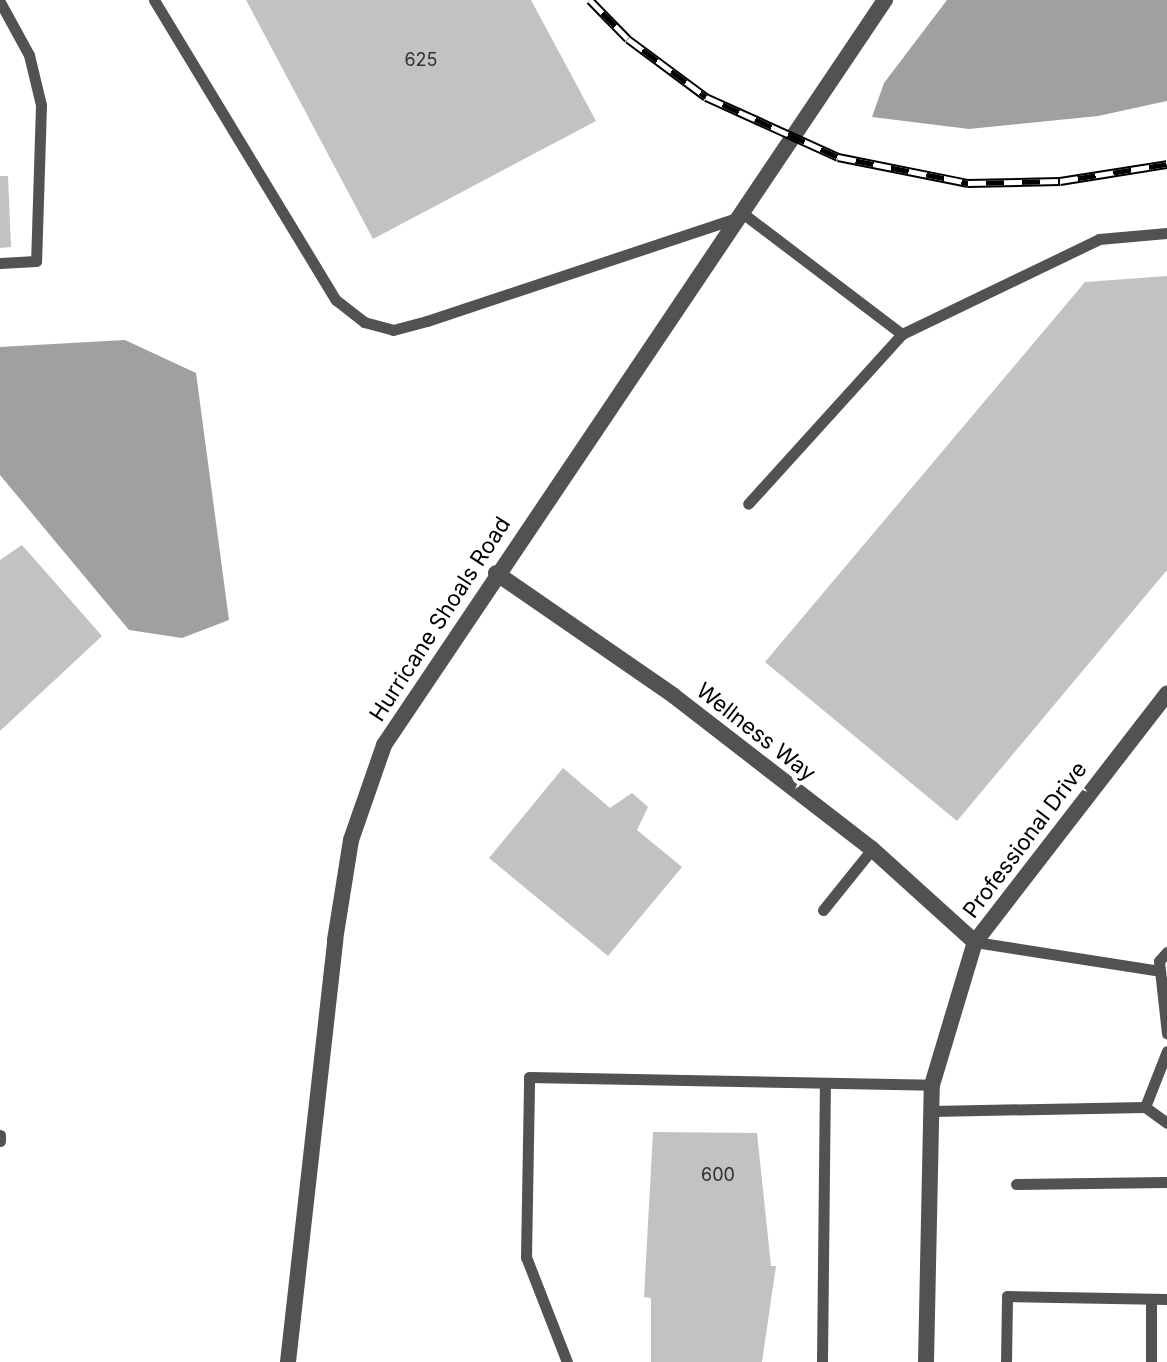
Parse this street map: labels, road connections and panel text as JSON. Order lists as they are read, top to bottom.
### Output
{
  "streets": {
    "street": ["Hurricane Shoals Road", "Wellness Way", "Professional Drive"]
  },
  "crossings": [
    ["Hurricane Shoals Road", "Wellness Way"],
    ["Wellness Way", "Professional Drive"]
  ],
  "house_numbers": ["625", "600"]
}
